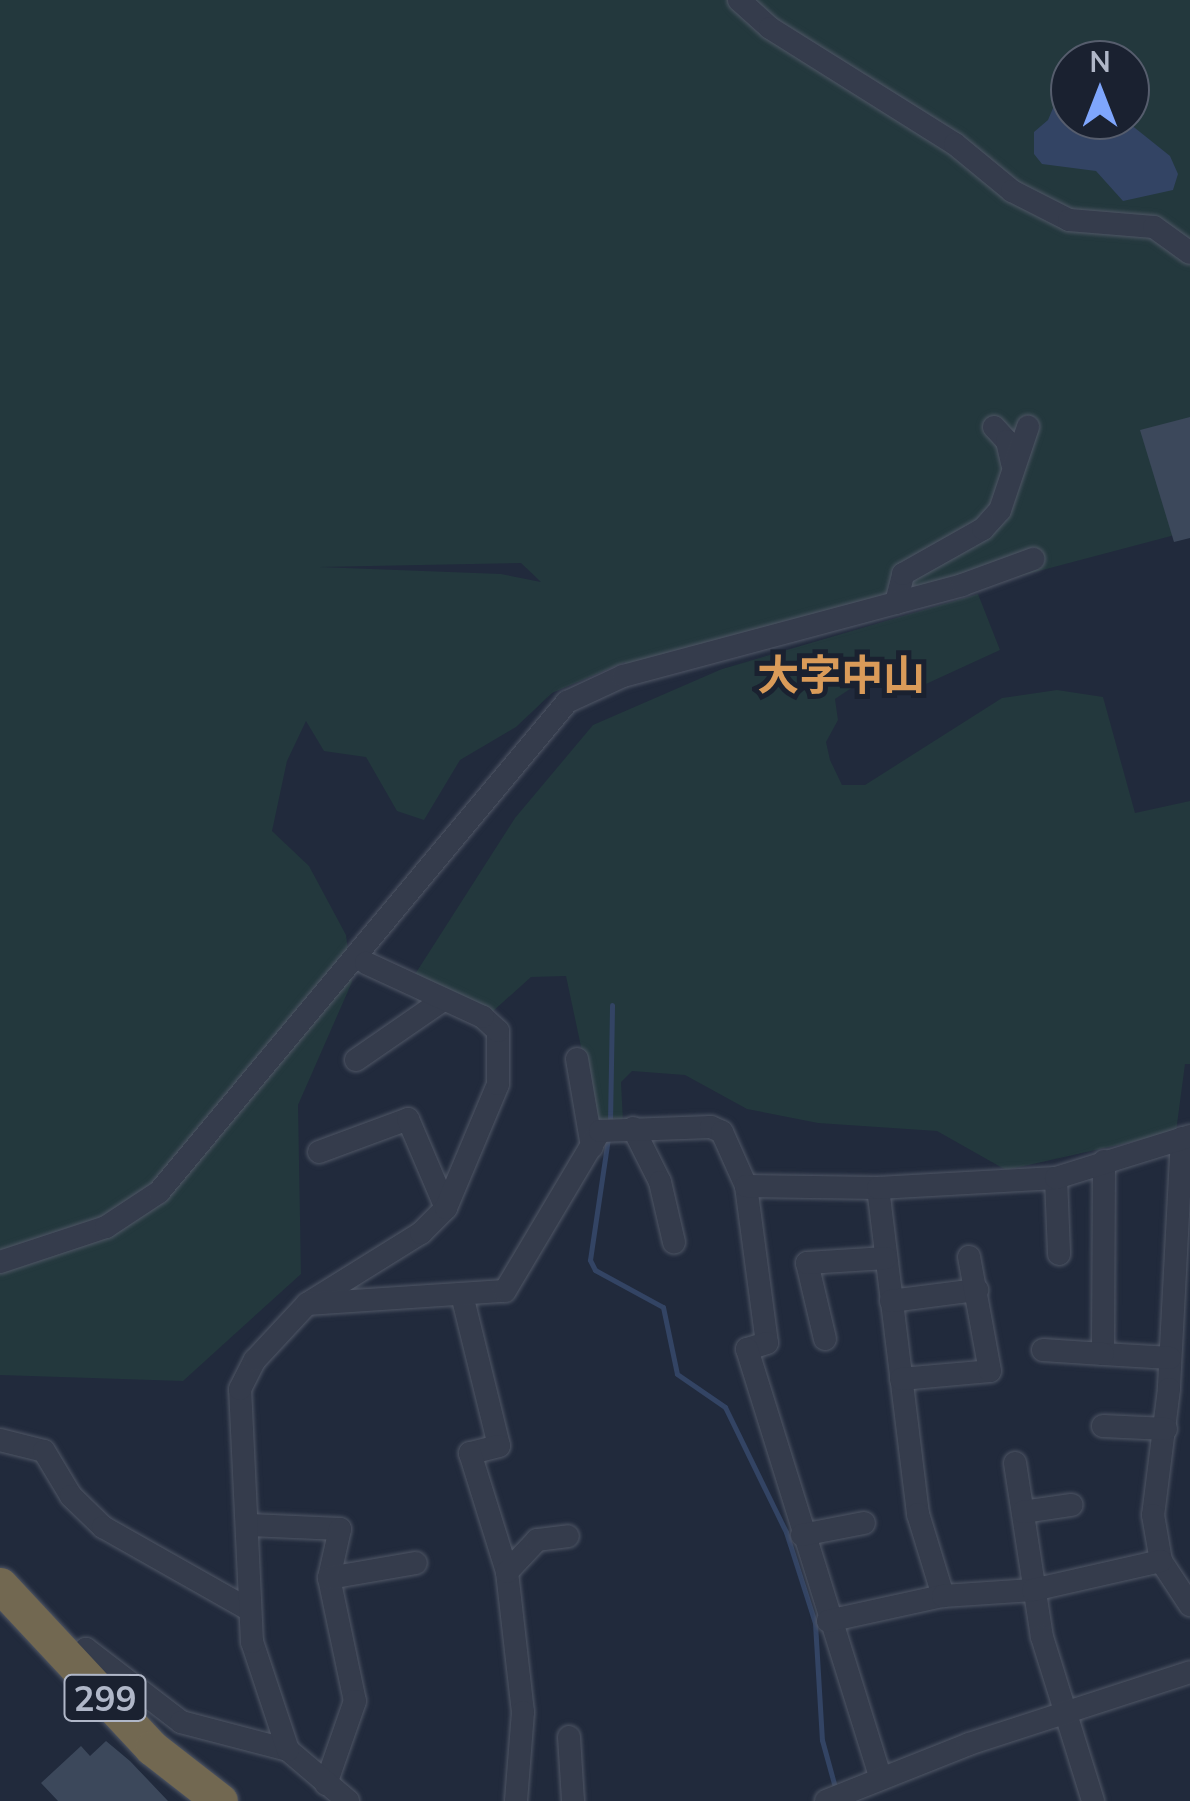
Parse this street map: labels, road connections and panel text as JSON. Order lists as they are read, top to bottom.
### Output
{
  "streets": {
    "highway": ["299"]
  },
  "districts": ["大字中山"],
  "north": "top"
}
